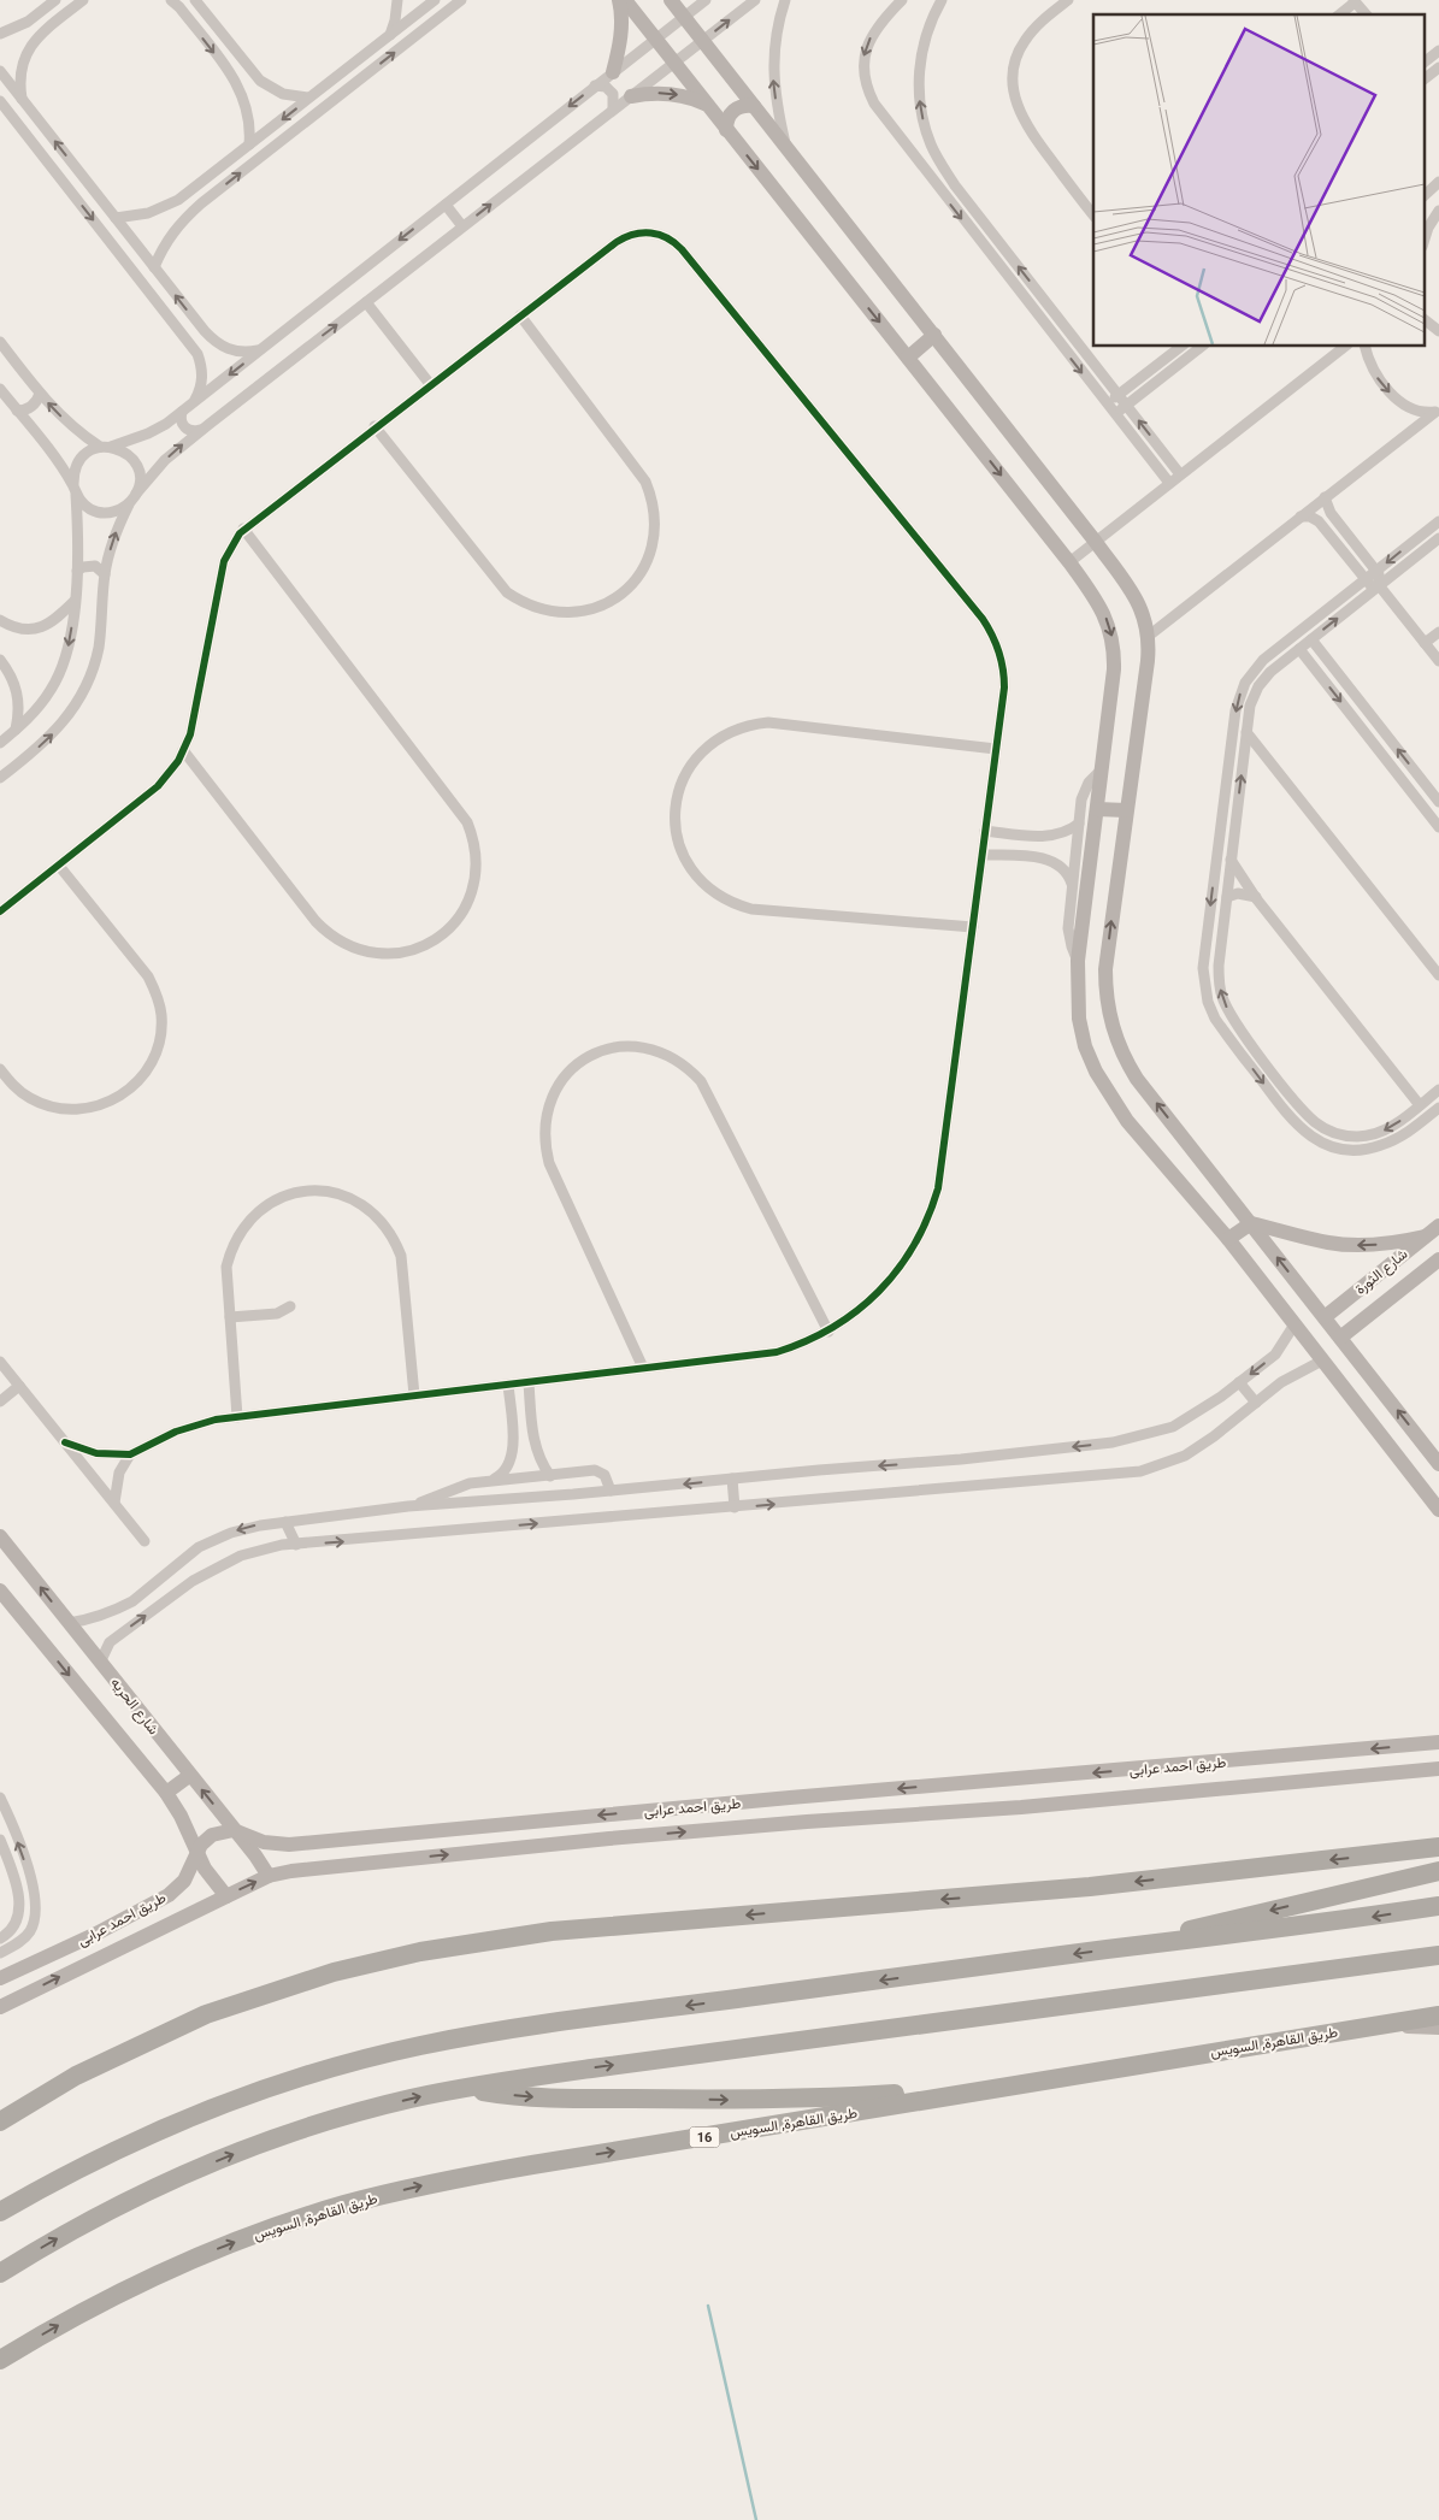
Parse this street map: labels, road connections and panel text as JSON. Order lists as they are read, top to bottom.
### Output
{
  "streets": {
    "highway": ["طريق القاهرة, السويس", "16"],
    "street": ["شارع الثورة", "شارع الحريه", "طريق احمد عرابى"]
  },
  "crossings": [
    ["شارع الحريه", "طريق احمد عرابى"]
  ]
}
